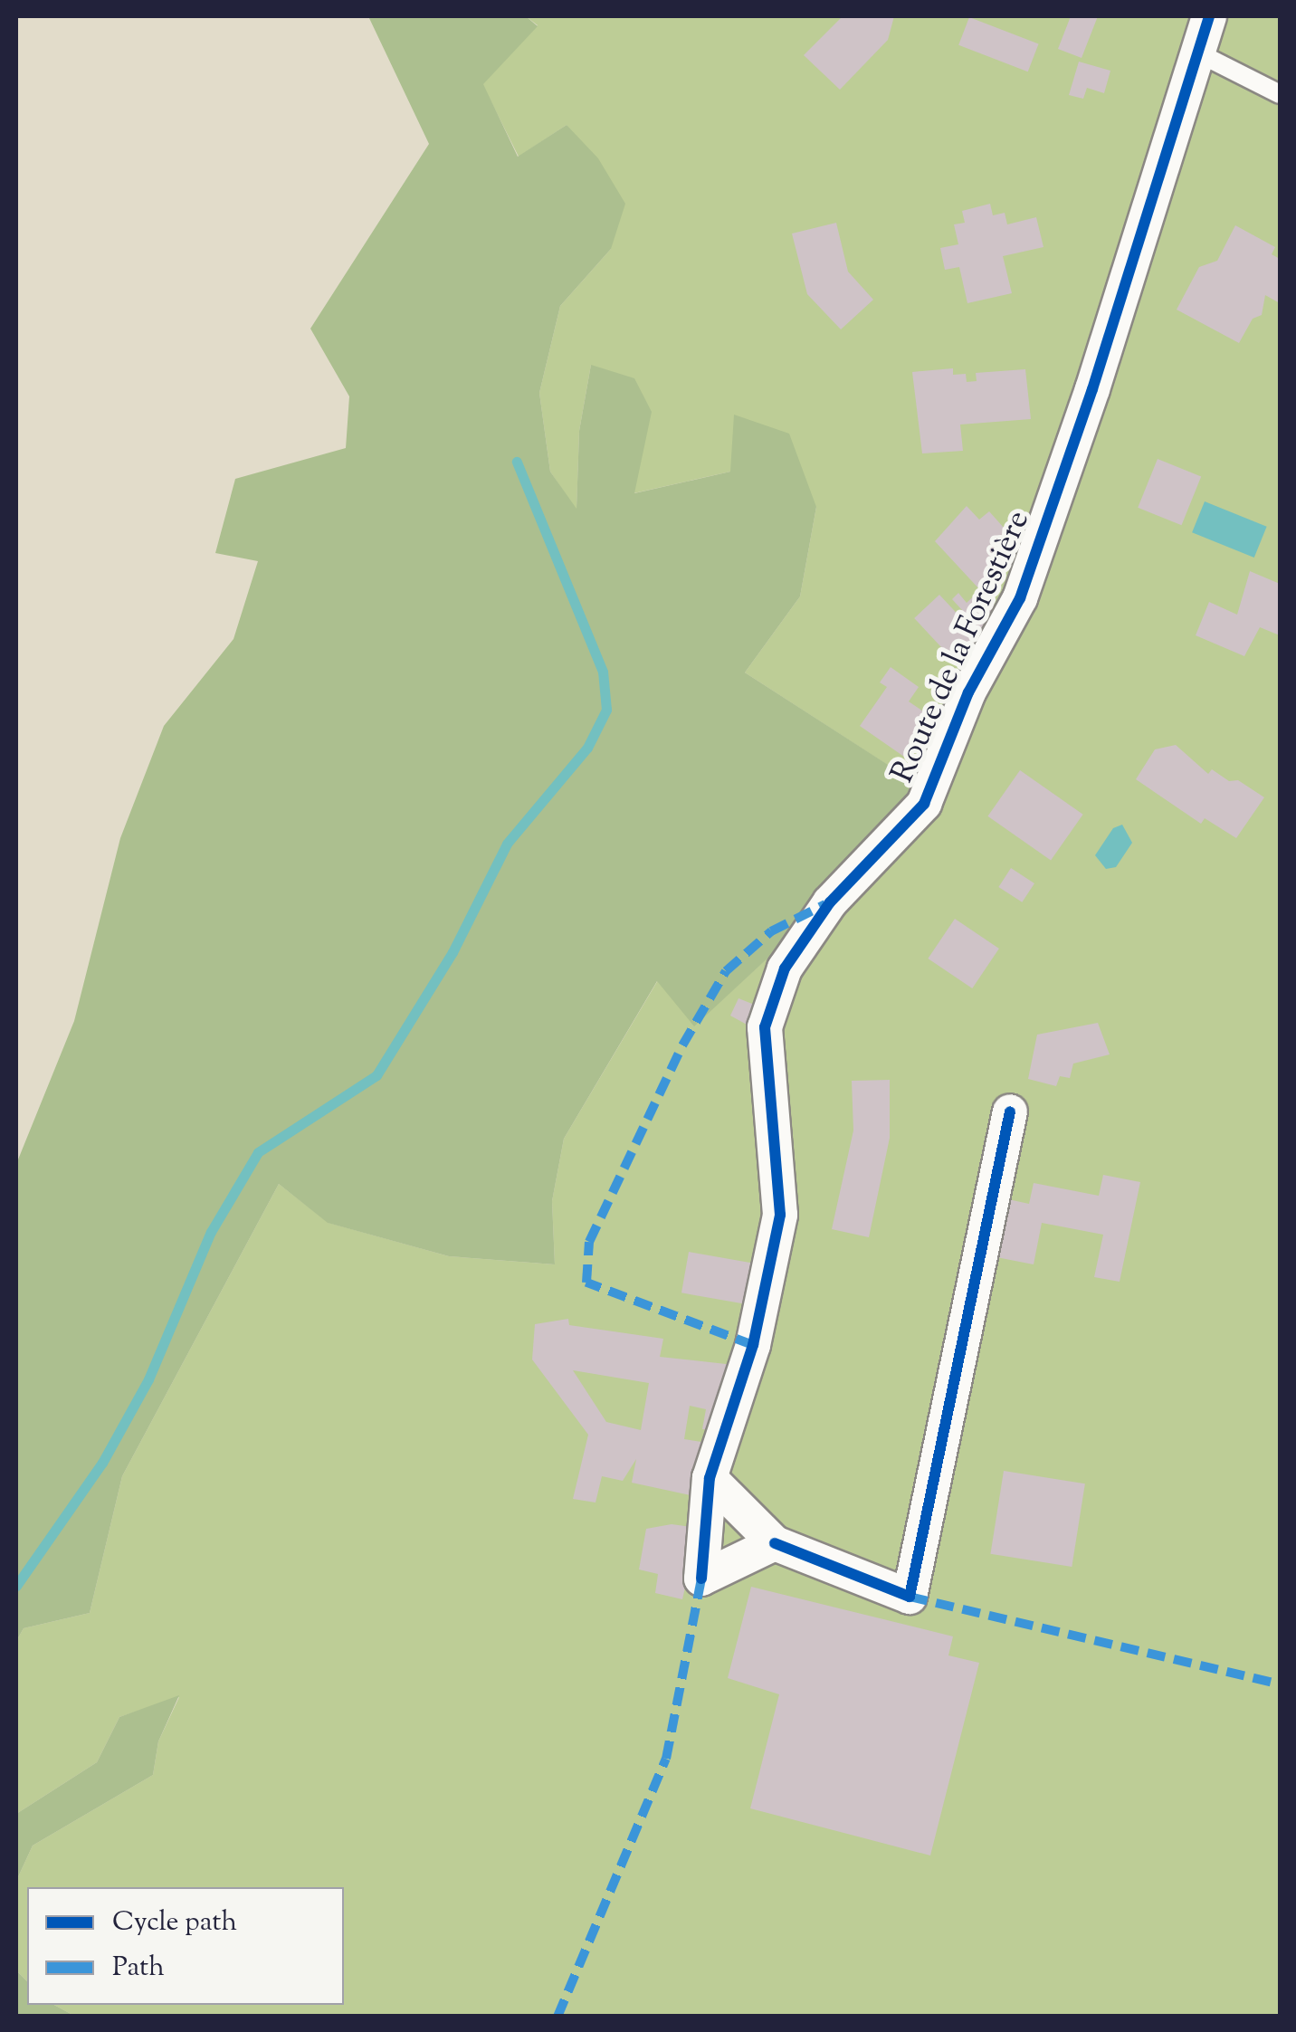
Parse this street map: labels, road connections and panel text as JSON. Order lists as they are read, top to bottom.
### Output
{
  "streets": {
    "street": ["Route de la Forestière"]
  },
  "legend": ["Cycle path", "Path"]
}
